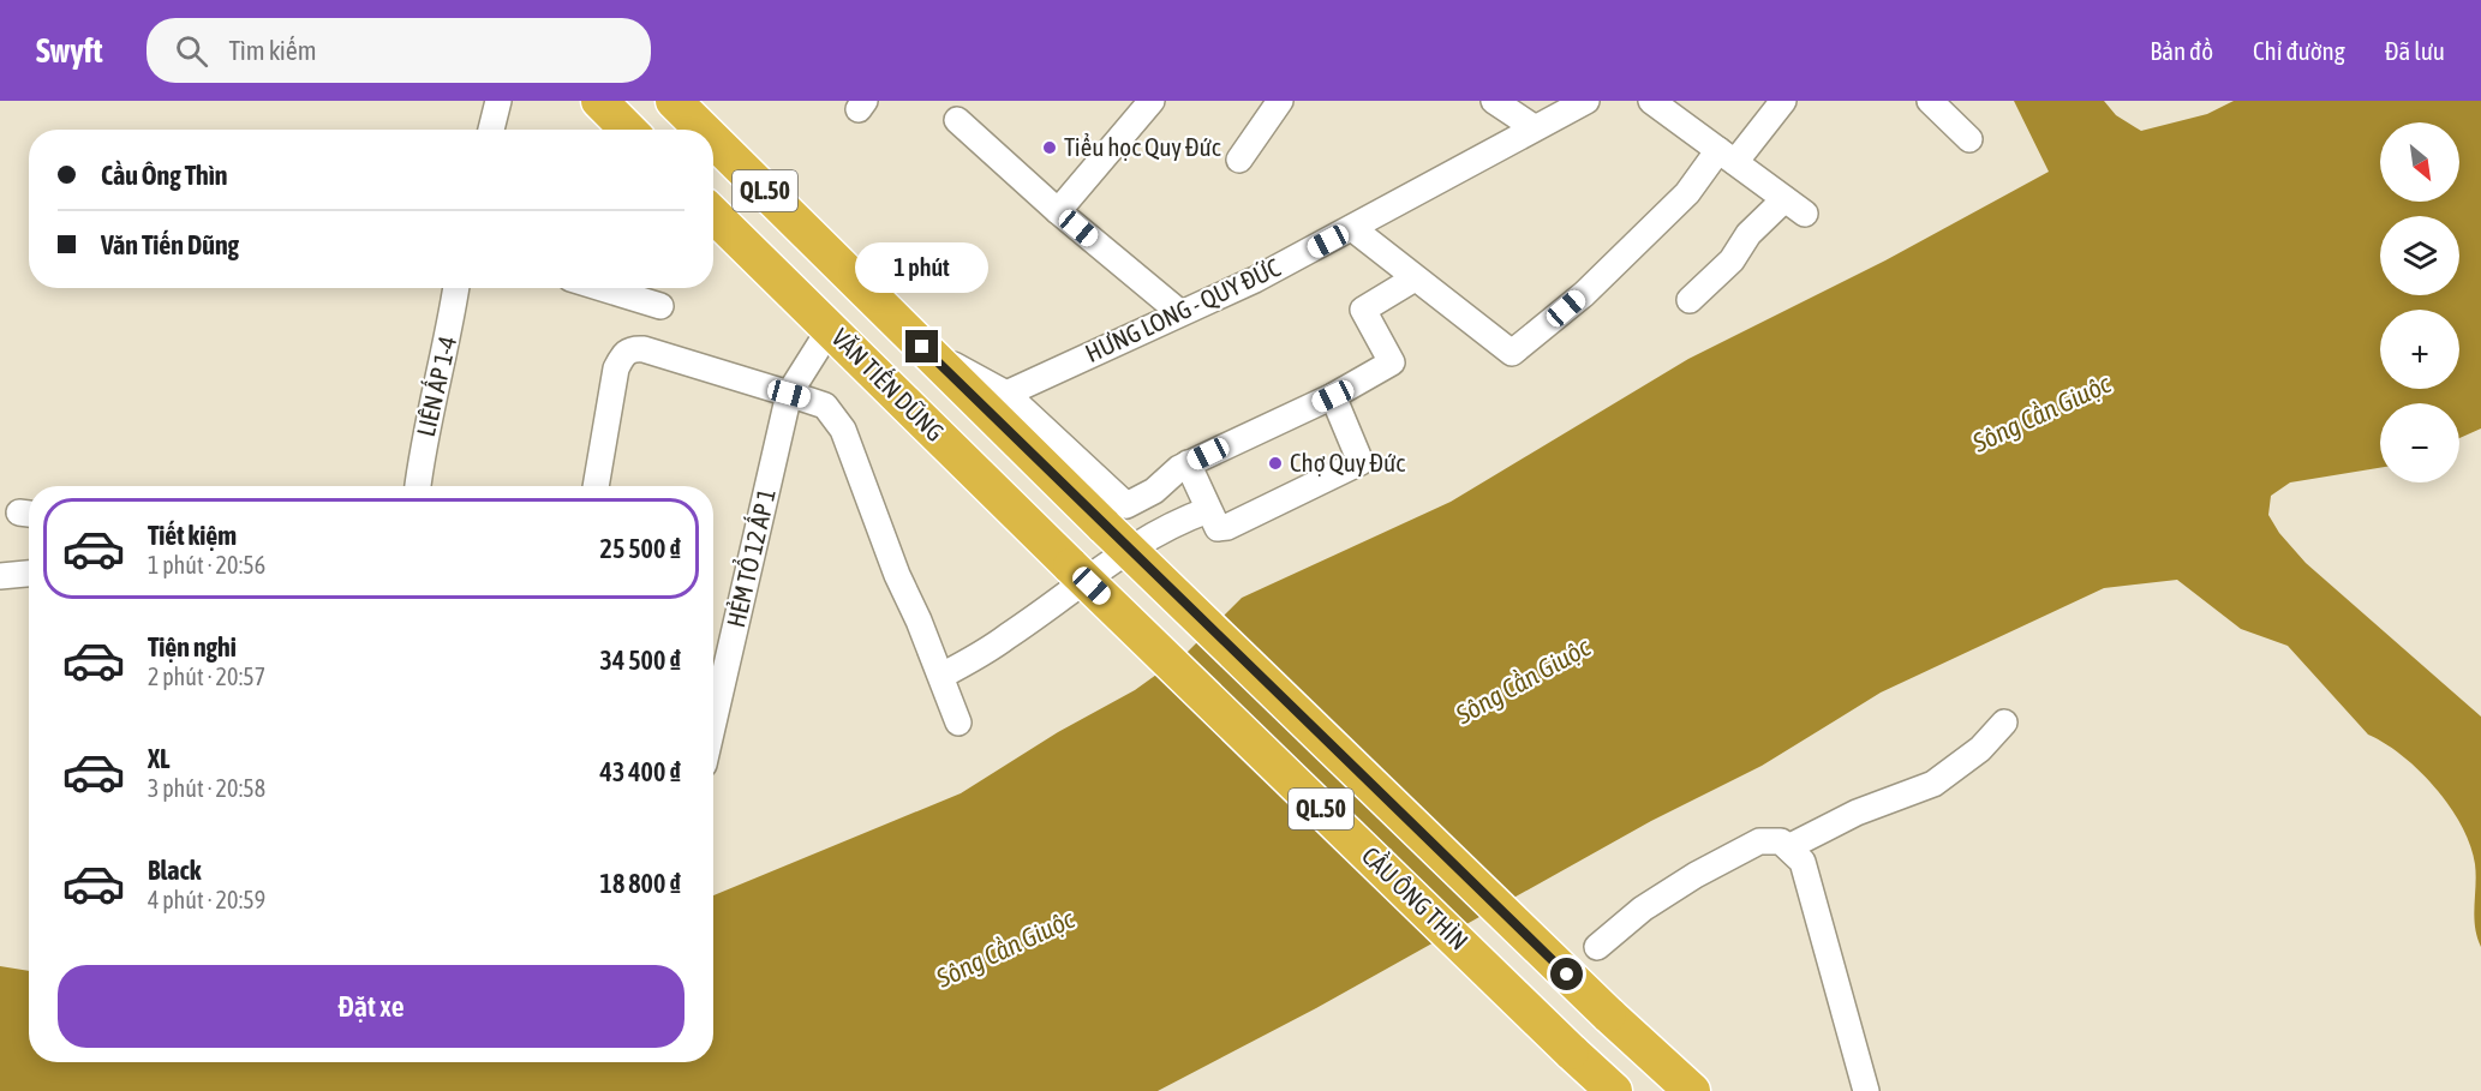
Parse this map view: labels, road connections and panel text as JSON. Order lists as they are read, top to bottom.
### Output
{
  "streets": {
    "highway": ["QL.50", "VĂN TIẾN DŨNG", "CẦU ÔNG THÌN"],
    "street": ["HƯNG LONG - QUY ĐỨC", "LIÊN ẤP 1-4", "HẺM TỔ 12 ẤP 1"]
  },
  "crossings": [
    ["VĂN TIẾN DŨNG", "HẺM TỔ 12 ẤP 1"],
    ["VĂN TIẾN DŨNG", "CẦU ÔNG THÌN"]
  ],
  "water": ["Sông Cần Giuộc"],
  "places": ["Tiểu học Quy Đức", "Chợ Quy Đức"],
  "north": "bottom right",
  "page": {
    "header": "Swyft",
    "search": "Tìm kiếm",
    "nav": ["Bản đồ", "Chỉ đường", "Đã lưu"],
    "map_buttons": ["+", "−"],
    "banner": ["Cầu Ông Thìn", "Văn Tiến Dũng"],
    "bubble": "1 phút",
    "list": [
      {
        "name": "Tiết kiệm",
        "note": "1 phút · 20:56",
        "value": "25 500 ₫"
      },
      {
        "name": "Tiện nghi",
        "note": "2 phút · 20:57",
        "value": "34 500 ₫"
      },
      {
        "name": "XL",
        "note": "3 phút · 20:58",
        "value": "43 400 ₫"
      },
      {
        "name": "Black",
        "note": "4 phút · 20:59",
        "value": "18 800 ₫"
      }
    ],
    "buttons": "Đặt xe"
  }
}
